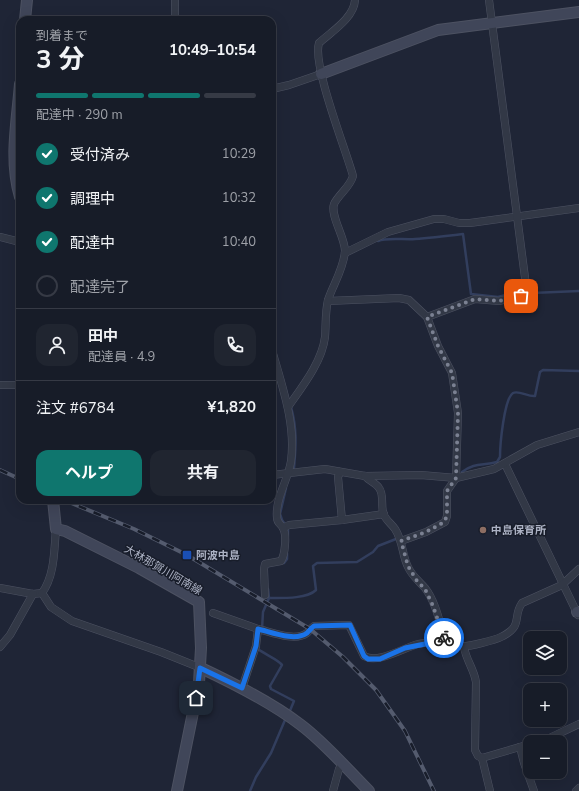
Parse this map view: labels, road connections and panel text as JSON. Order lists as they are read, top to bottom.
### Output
{
  "streets": {
    "main road": ["大林那賀川阿南線"]
  },
  "places": {
    "other": ["中島保育所"],
    "transit": ["阿波中島"]
  },
  "page": {
    "heading": ["3 分", "到着まで", "10:49–10:54"],
    "panel": [
      "田中",
      "配達員 · 4.9",
      "注文 #6784",
      "¥1,820"
    ],
    "bar": "配達中 · 290 m",
    "list": [
      ["受付済み", "10:29"],
      ["調理中", "10:32"],
      ["配達中", "10:40"],
      "配達完了"
    ],
    "buttons": ["ヘルプ", "共有"],
    "map_buttons": ["+", "−"]
  }
}
